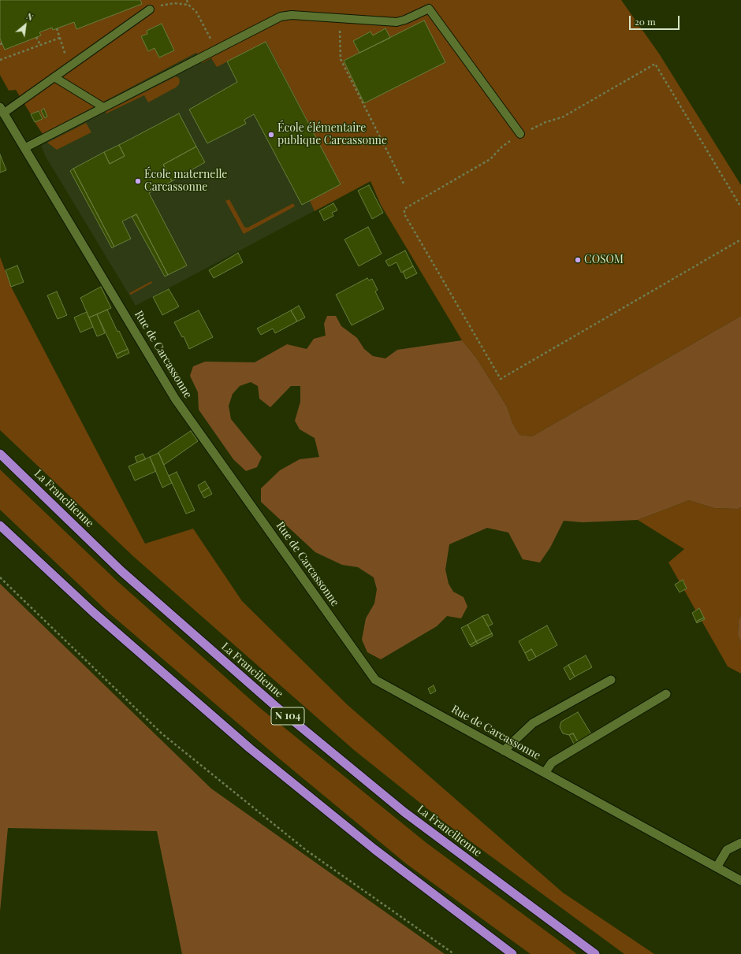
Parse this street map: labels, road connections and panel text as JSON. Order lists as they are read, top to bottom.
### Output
{
  "streets": {
    "highway": ["La Francilienne", "N 104"],
    "street": ["Rue de Carcassonne"]
  },
  "places": ["École élémentaire publique Carcassonne", "École maternelle Carcassonne", "COSOM"],
  "scale_bar": "20 m",
  "north": "top right"
}
